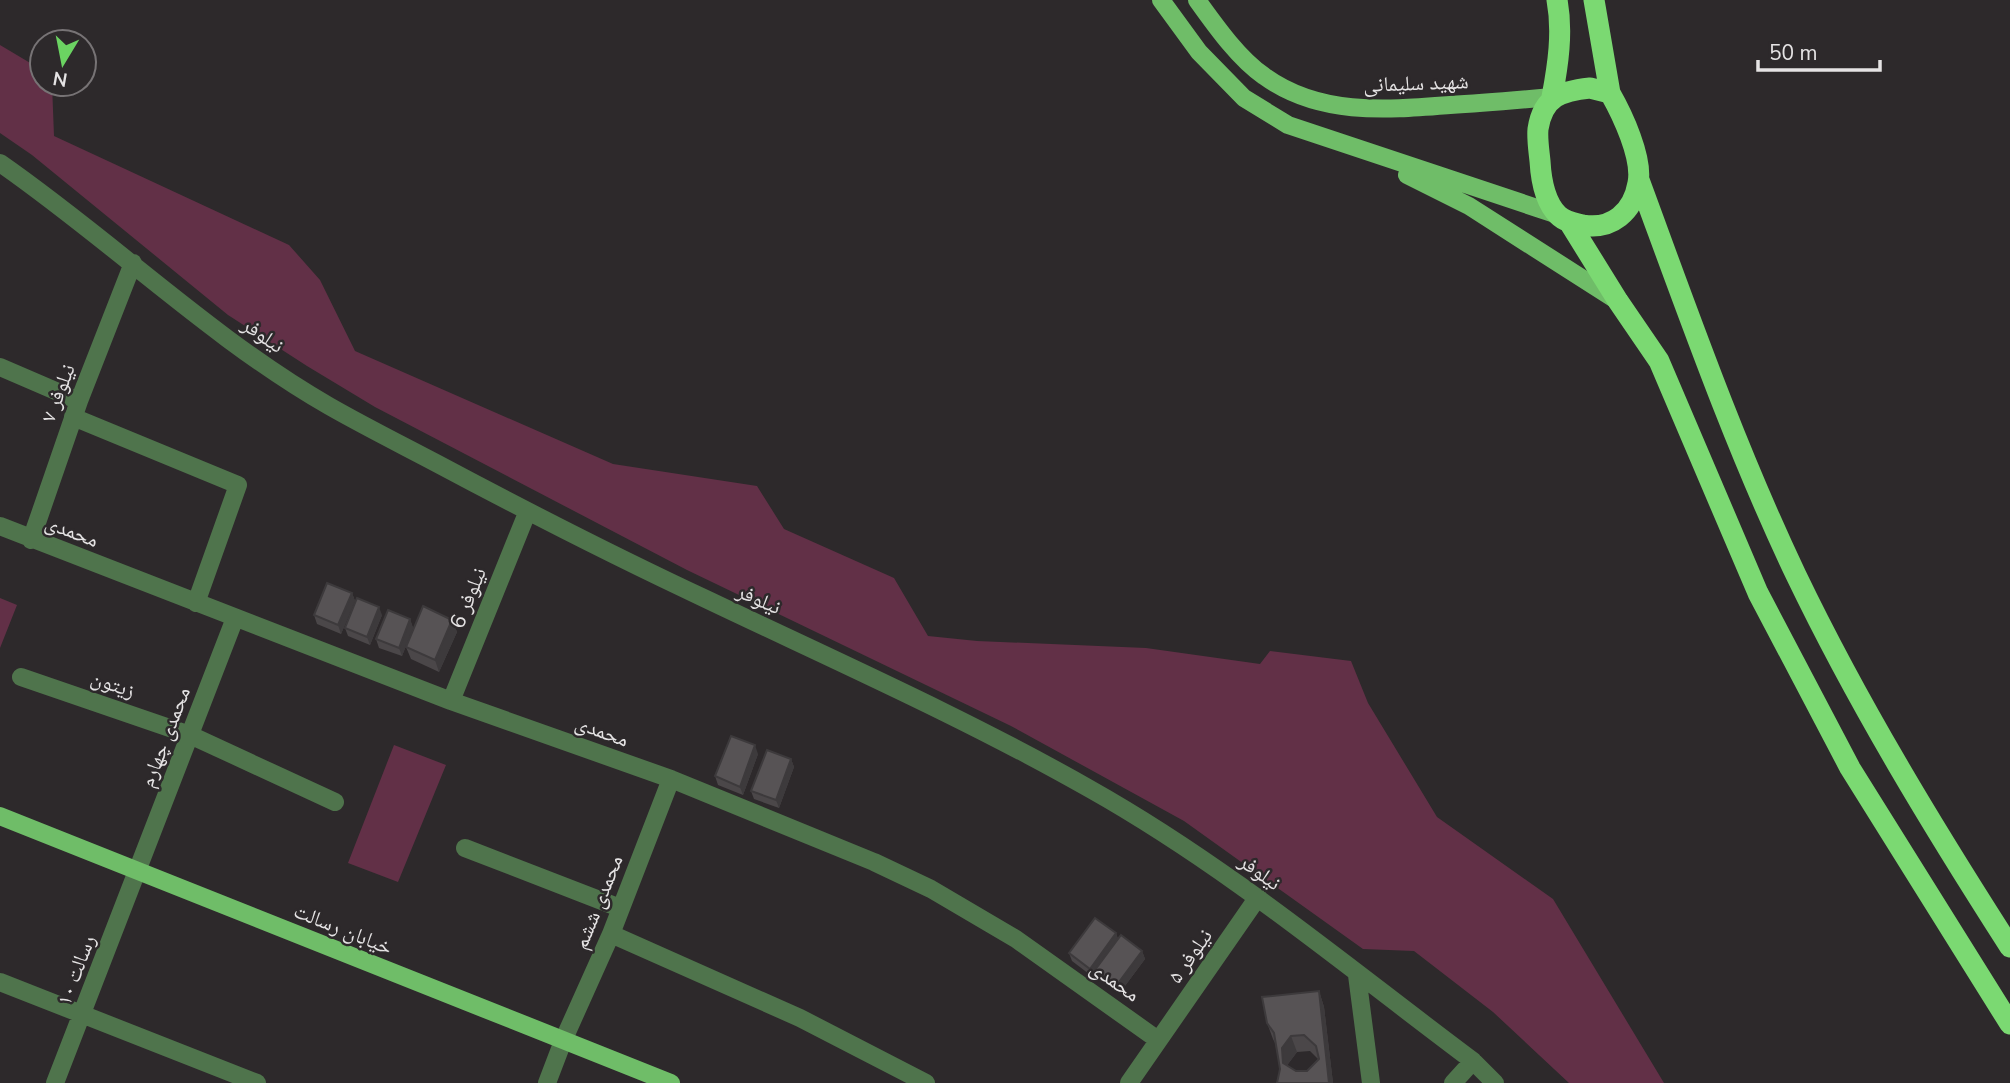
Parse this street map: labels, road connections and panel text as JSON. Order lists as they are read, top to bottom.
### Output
{
  "streets": {
    "main road": ["شهید سلیمانی", "خیابان رسالت"],
    "street": [
      "نیلوفر",
      "نیلوفر ۷",
      "محمدی",
      "نیلوفر 6",
      "زیتون",
      "محمدی چهارم",
      "محمدی ششم",
      "نیلوفر ۵",
      "رسالت ۱۰"
    ]
  },
  "crossings": [
    ["نیلوفر", "نیلوفر ۷"],
    ["نیلوفر", "نیلوفر 6"],
    ["نیلوفر", "نیلوفر ۵"],
    ["نیلوفر ۷", "محمدی"],
    ["محمدی", "نیلوفر 6"],
    ["محمدی", "محمدی چهارم"],
    ["محمدی", "محمدی ششم"],
    ["محمدی", "نیلوفر ۵"],
    ["زیتون", "محمدی چهارم"],
    ["محمدی چهارم", "خیابان رسالت"],
    ["محمدی چهارم", "رسالت ۱۰"],
    ["محمدی ششم", "خیابان رسالت"],
    ["خیابان رسالت", "رسالت ۱۰"]
  ],
  "scale_bar": "50 m",
  "north": "bottom"
}
